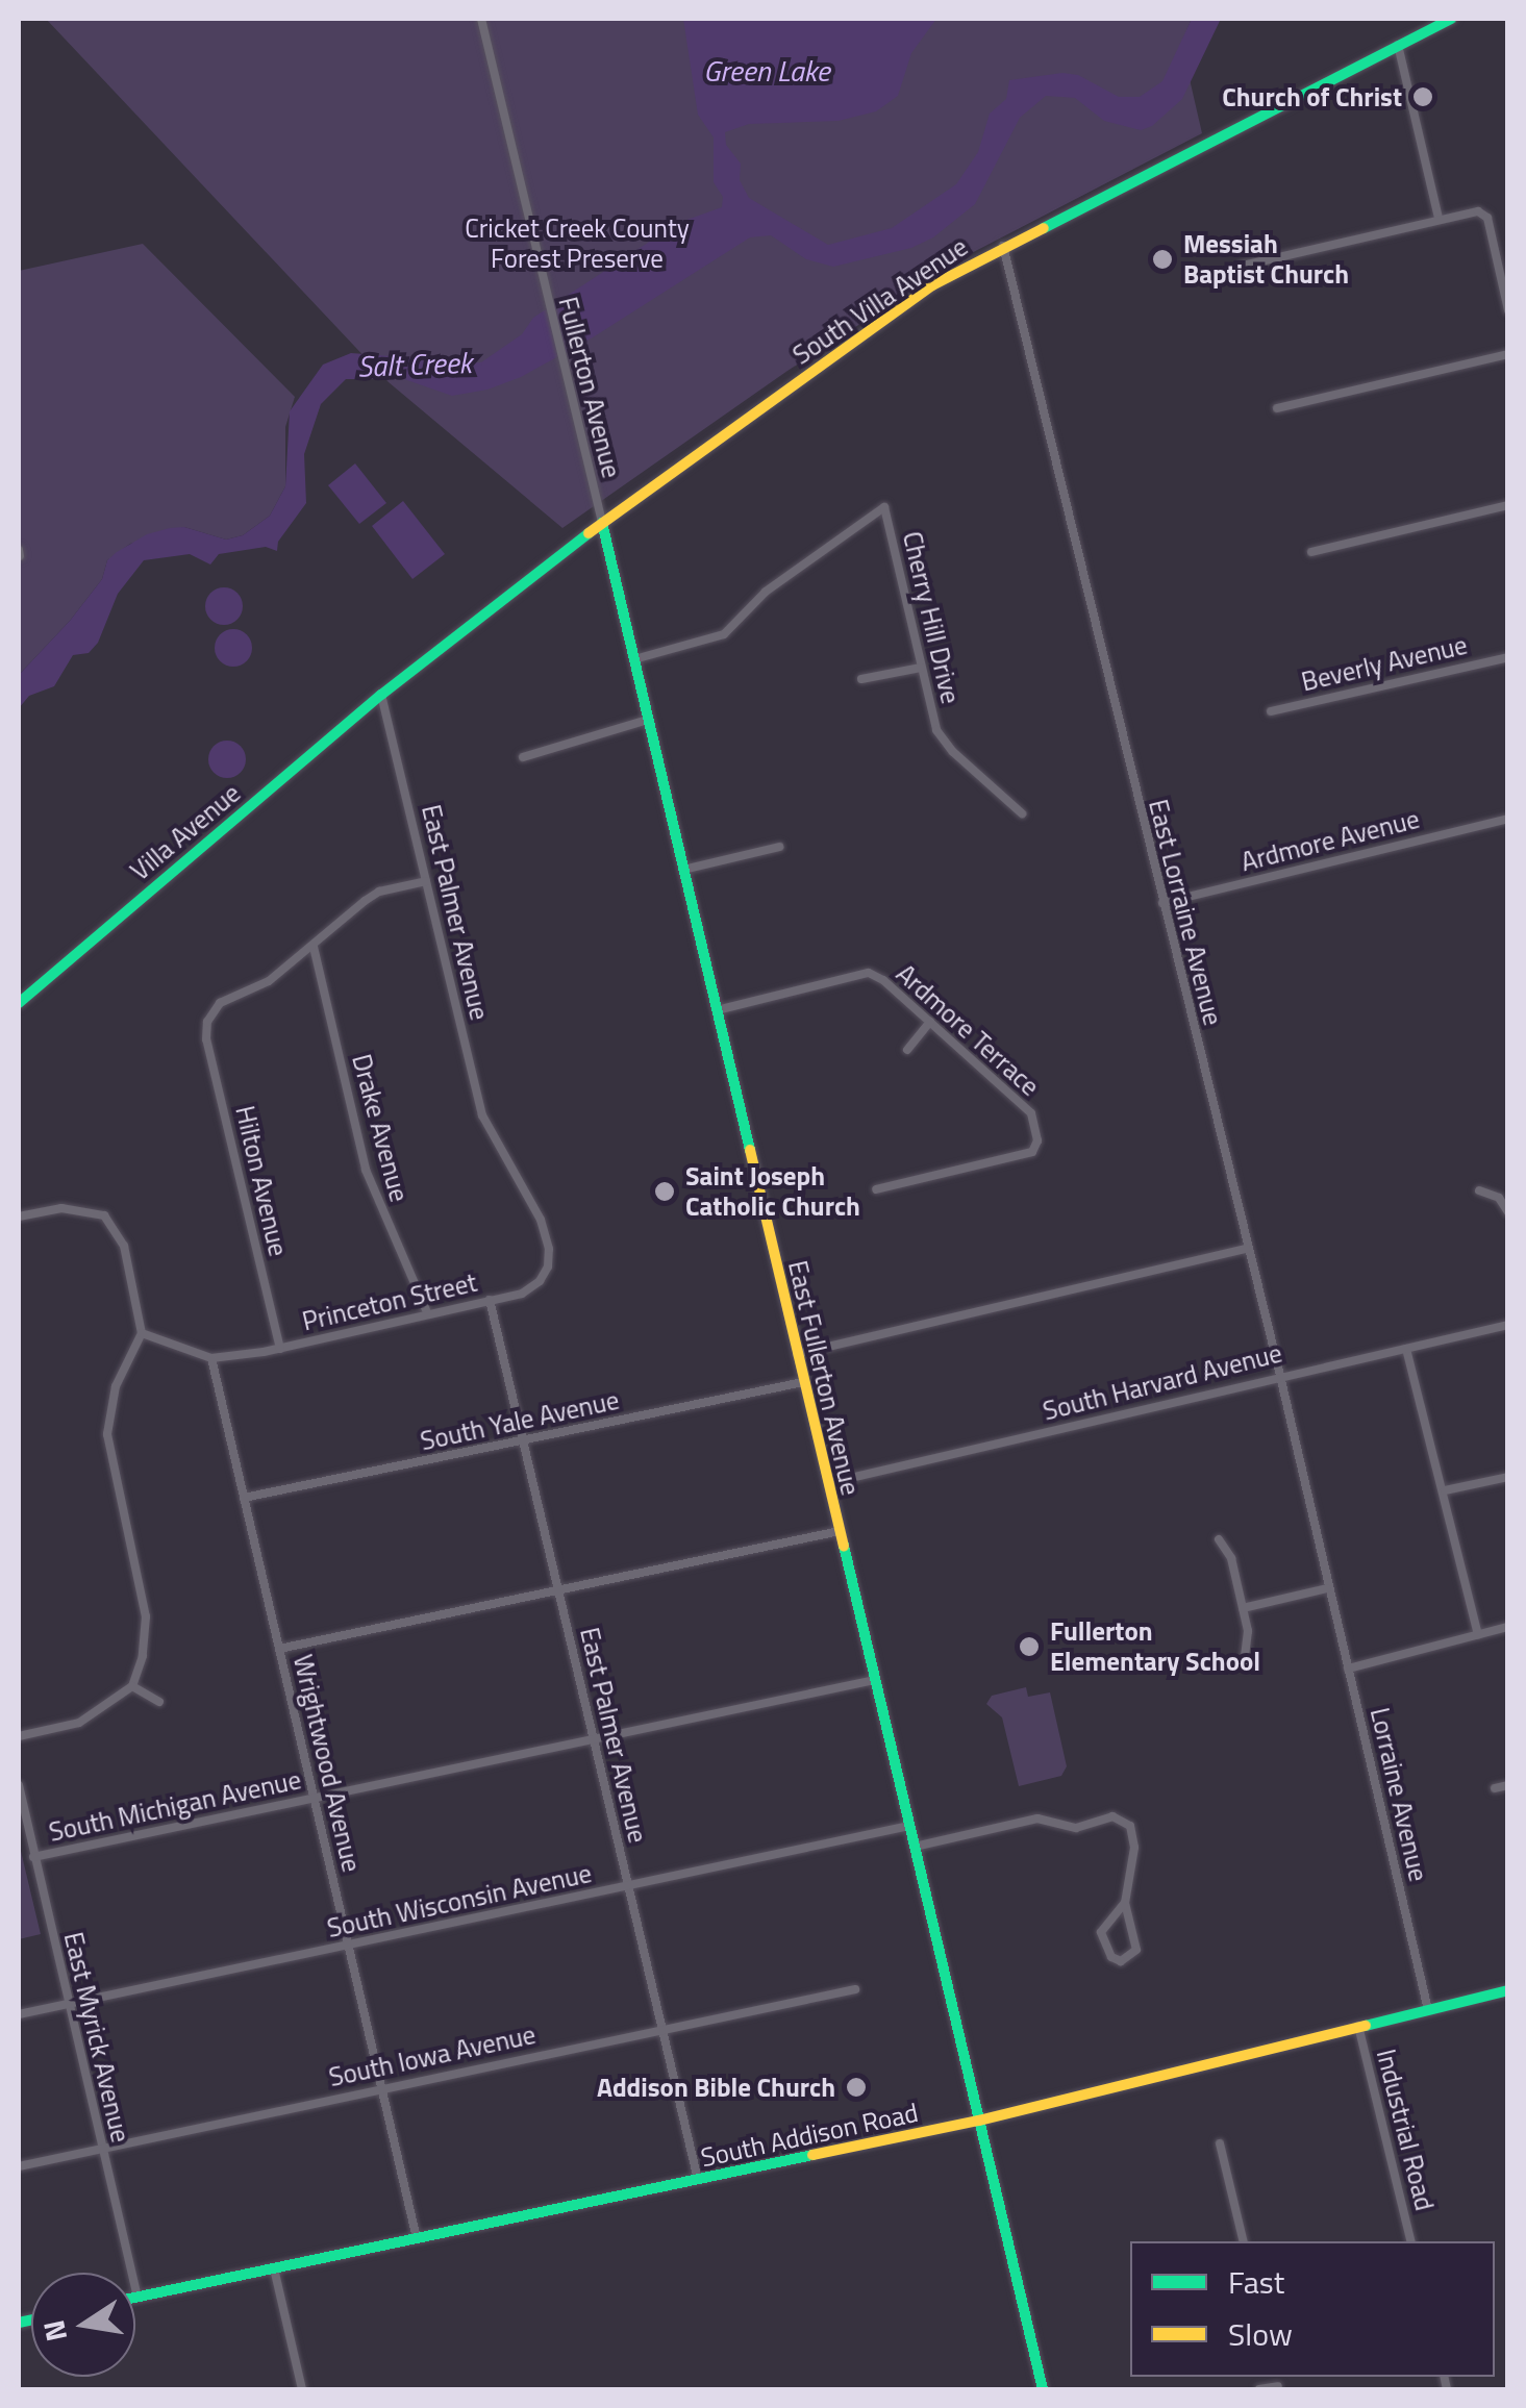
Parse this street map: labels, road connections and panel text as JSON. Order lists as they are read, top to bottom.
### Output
{
  "streets": {
    "street": [
      "South Villa Avenue",
      "Fullerton Avenue",
      "Cherry Hill Drive",
      "Beverly Avenue",
      "Villa Avenue",
      "Ardmore Avenue",
      "East Palmer Avenue",
      "East Lorraine Avenue",
      "Ardmore Terrace",
      "Drake Avenue",
      "Hilton Avenue",
      "Princeton Street",
      "East Fullerton Avenue",
      "South Harvard Avenue",
      "South Yale Avenue",
      "Wrightwood Avenue",
      "Lorraine Avenue",
      "South Michigan Avenue",
      "South Wisconsin Avenue",
      "East Myrick Avenue",
      "South Iowa Avenue",
      "Industrial Road",
      "South Addison Road"
    ]
  },
  "crossings": [
    ["South Villa Avenue", "Fullerton Avenue"],
    ["South Villa Avenue", "Villa Avenue"],
    ["South Villa Avenue", "East Palmer Avenue"],
    ["South Villa Avenue", "East Lorraine Avenue"],
    ["South Villa Avenue", "East Fullerton Avenue"],
    ["Fullerton Avenue", "East Fullerton Avenue"],
    ["Cherry Hill Drive", "East Fullerton Avenue"],
    ["Villa Avenue", "East Palmer Avenue"],
    ["Ardmore Avenue", "East Lorraine Avenue"],
    ["East Palmer Avenue", "Princeton Street"],
    ["East Palmer Avenue", "South Yale Avenue"],
    ["East Palmer Avenue", "South Michigan Avenue"],
    ["East Palmer Avenue", "South Wisconsin Avenue"],
    ["East Palmer Avenue", "South Iowa Avenue"],
    ["East Palmer Avenue", "South Addison Road"],
    ["East Lorraine Avenue", "South Harvard Avenue"],
    ["East Lorraine Avenue", "Lorraine Avenue"],
    ["Ardmore Terrace", "East Fullerton Avenue"],
    ["Drake Avenue", "Hilton Avenue"],
    ["Drake Avenue", "Princeton Street"],
    ["Hilton Avenue", "Princeton Street"],
    ["Princeton Street", "Wrightwood Avenue"],
    ["East Fullerton Avenue", "South Harvard Avenue"],
    ["East Fullerton Avenue", "South Yale Avenue"],
    ["East Fullerton Avenue", "South Michigan Avenue"],
    ["East Fullerton Avenue", "South Wisconsin Avenue"],
    ["East Fullerton Avenue", "South Addison Road"],
    ["South Yale Avenue", "Wrightwood Avenue"],
    ["Wrightwood Avenue", "South Michigan Avenue"],
    ["Wrightwood Avenue", "South Wisconsin Avenue"],
    ["Wrightwood Avenue", "South Iowa Avenue"],
    ["Wrightwood Avenue", "South Addison Road"],
    ["Lorraine Avenue", "South Addison Road"],
    ["South Michigan Avenue", "East Myrick Avenue"],
    ["South Wisconsin Avenue", "East Myrick Avenue"],
    ["East Myrick Avenue", "South Iowa Avenue"],
    ["East Myrick Avenue", "South Addison Road"],
    ["Industrial Road", "South Addison Road"]
  ],
  "water": ["Green Lake", "Salt Creek"],
  "parks": ["Cricket Creek County Forest Preserve"],
  "places": [
    "Church of Christ",
    "Messiah Baptist Church",
    "Saint Joseph Catholic Church",
    "Fullerton Elementary School",
    "Addison Bible Church"
  ],
  "legend": ["Fast", "Slow"],
  "north": "left"
}
